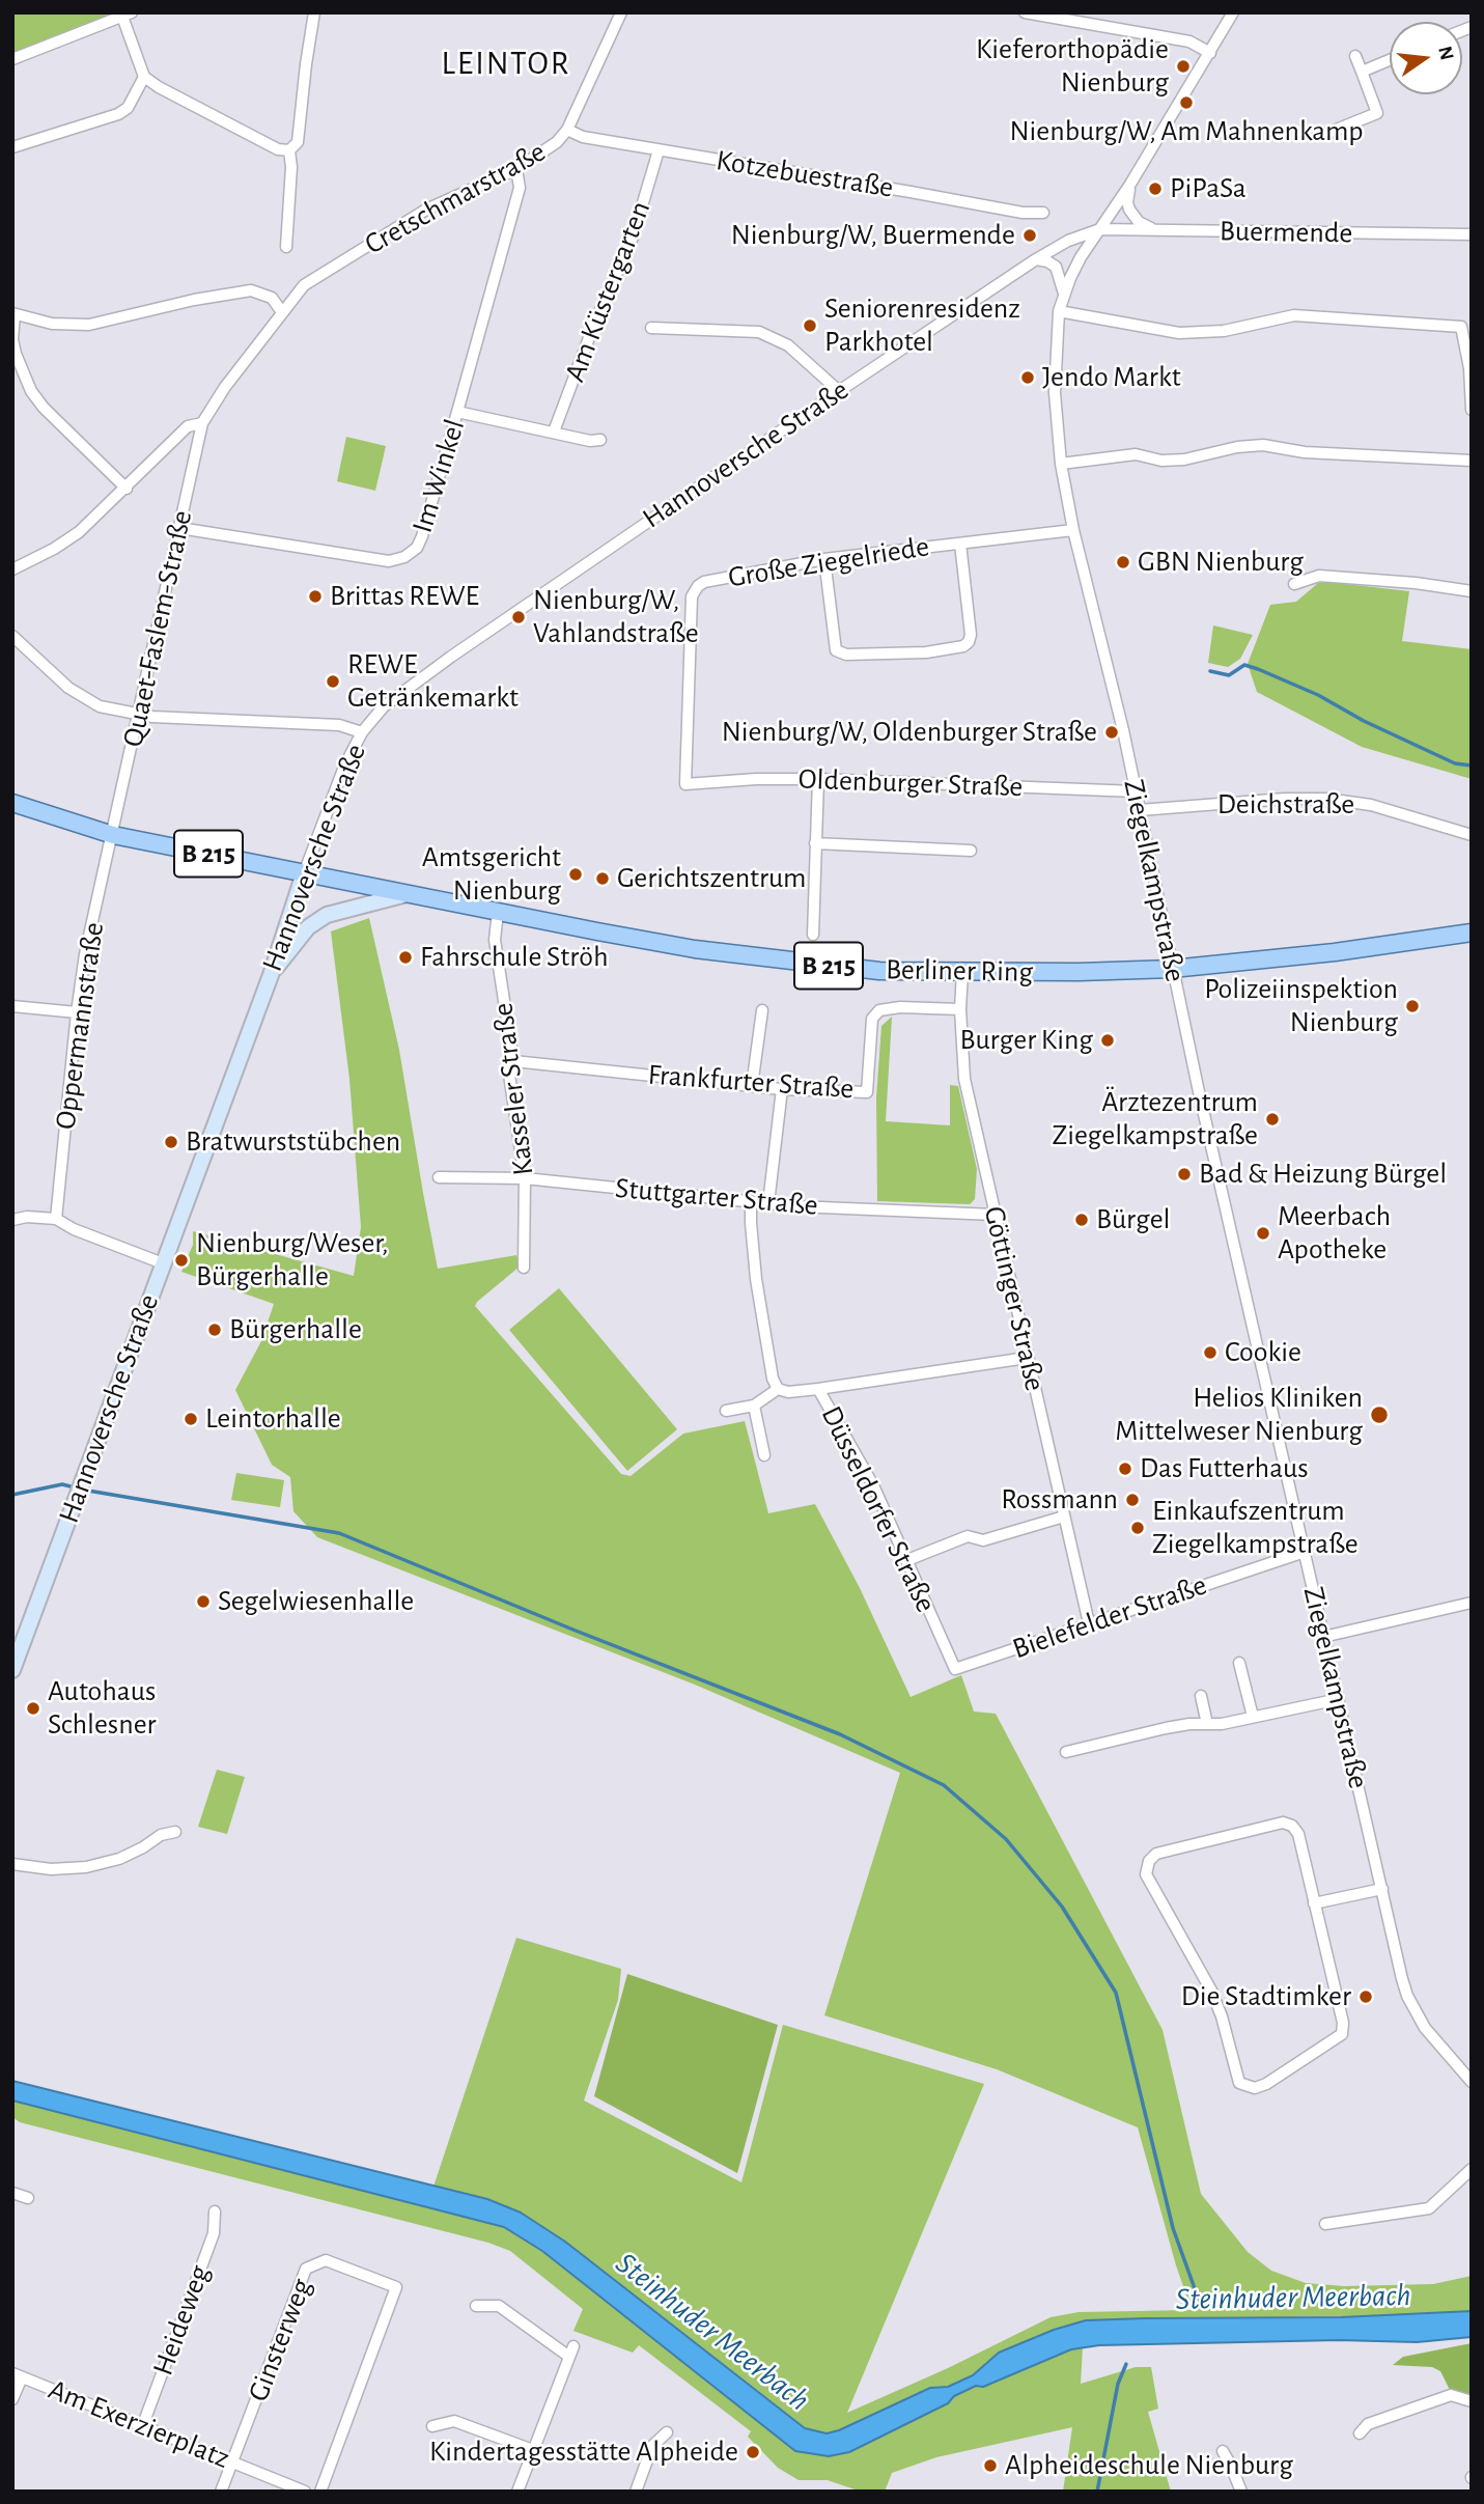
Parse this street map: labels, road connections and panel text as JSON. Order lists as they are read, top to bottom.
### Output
{
  "streets": {
    "main road": ["B 215", "Berliner Ring"],
    "street": [
      "Kotzebuestraße",
      "Cretschmarstraße",
      "Buermende",
      "Am Küstergarten",
      "Hannoversche Straße",
      "Im Winkel",
      "Große Ziegelriede",
      "Quaet-Faslem-Straße",
      "Oldenburger Straße",
      "Deichstraße",
      "Ziegelkampstraße",
      "Oppermannstraße",
      "Frankfurter Straße",
      "Kasseler Straße",
      "Stuttgarter Straße",
      "Göttinger Straße",
      "Düsseldorfer Straße",
      "Bielefelder Straße",
      "Heideweg",
      "Ginsterweg",
      "Am Exerzierplatz"
    ]
  },
  "crossings": [
    ["Kotzebuestraße", "Cretschmarstraße"],
    ["Kotzebuestraße", "Am Küstergarten"],
    ["Cretschmarstraße", "Im Winkel"],
    ["Cretschmarstraße", "Quaet-Faslem-Straße"],
    ["Buermende", "Hannoversche Straße"],
    ["Buermende", "Ziegelkampstraße"],
    ["Hannoversche Straße", "Ziegelkampstraße"],
    ["Hannoversche Straße", "Berliner Ring"],
    ["Im Winkel", "Quaet-Faslem-Straße"],
    ["Große Ziegelriede", "Oldenburger Straße"],
    ["Große Ziegelriede", "Ziegelkampstraße"],
    ["Quaet-Faslem-Straße", "Berliner Ring"],
    ["Quaet-Faslem-Straße", "Oppermannstraße"],
    ["Oldenburger Straße", "Ziegelkampstraße"],
    ["Deichstraße", "Ziegelkampstraße"],
    ["Ziegelkampstraße", "Berliner Ring"],
    ["Ziegelkampstraße", "Bielefelder Straße"],
    ["Berliner Ring", "Oppermannstraße"],
    ["Berliner Ring", "Kasseler Straße"],
    ["Berliner Ring", "Göttinger Straße"],
    ["Frankfurter Straße", "Kasseler Straße"],
    ["Frankfurter Straße", "Göttinger Straße"],
    ["Kasseler Straße", "Stuttgarter Straße"],
    ["Stuttgarter Straße", "Göttinger Straße"],
    ["Göttinger Straße", "Bielefelder Straße"],
    ["Düsseldorfer Straße", "Bielefelder Straße"],
    ["Heideweg", "Am Exerzierplatz"],
    ["Ginsterweg", "Am Exerzierplatz"]
  ],
  "districts": ["LEINTOR"],
  "water": ["Steinhuder Meerbach"],
  "places": [
    "Kieferorthopädie Nienburg",
    "Nienburg/W, Am Mahnenkamp",
    "PiPaSa",
    "Nienburg/W, Buermende",
    "Seniorenresidenz Parkhotel",
    "Jendo Markt",
    "GBN Nienburg",
    "Brittas REWE",
    "Nienburg/W, Vahlandstraße",
    "REWE Getränkemarkt",
    "Nienburg/W, Oldenburger Straße",
    "Amtsgericht Nienburg",
    "Gerichtszentrum",
    "Fahrschule Ströh",
    "Polizeiinspektion Nienburg",
    "Burger King",
    "Ärztezentrum Ziegelkampstraße",
    "Bratwurststübchen",
    "Bad & Heizung Bürgel",
    "Bürgel",
    "Meerbach Apotheke",
    "Nienburg/Weser, Bürgerhalle",
    "Bürgerhalle",
    "Cookie",
    "Helios Kliniken Mittelweser Nienburg",
    "Leintorhalle",
    "Das Futterhaus",
    "Rossmann",
    "Einkaufszentrum Ziegelkampstraße",
    "Segelwiesenhalle",
    "Autohaus Schlesner",
    "Die Stadtimker",
    "Kindertagesstätte Alpheide",
    "Alpheideschule Nienburg"
  ],
  "north": "right"
}
